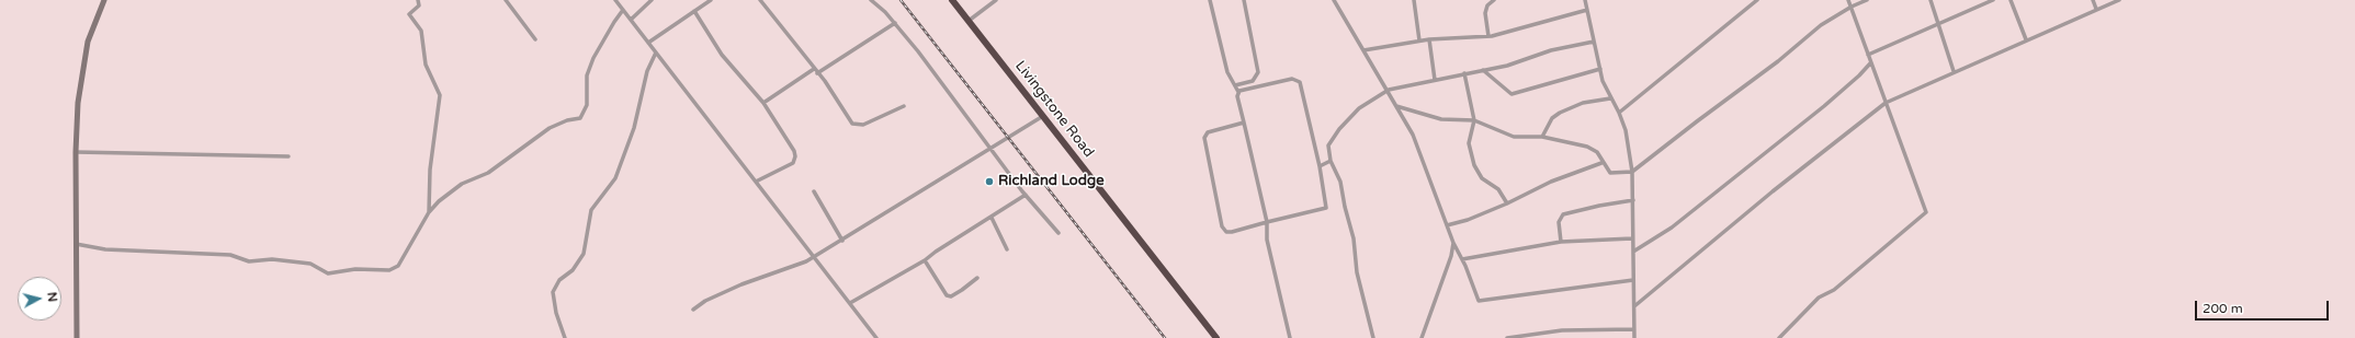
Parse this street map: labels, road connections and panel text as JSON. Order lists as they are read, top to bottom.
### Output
{
  "streets": {
    "highway": ["Livingstone Road"]
  },
  "places": ["Richland Lodge"],
  "scale_bar": "200 m",
  "north": "right"
}
